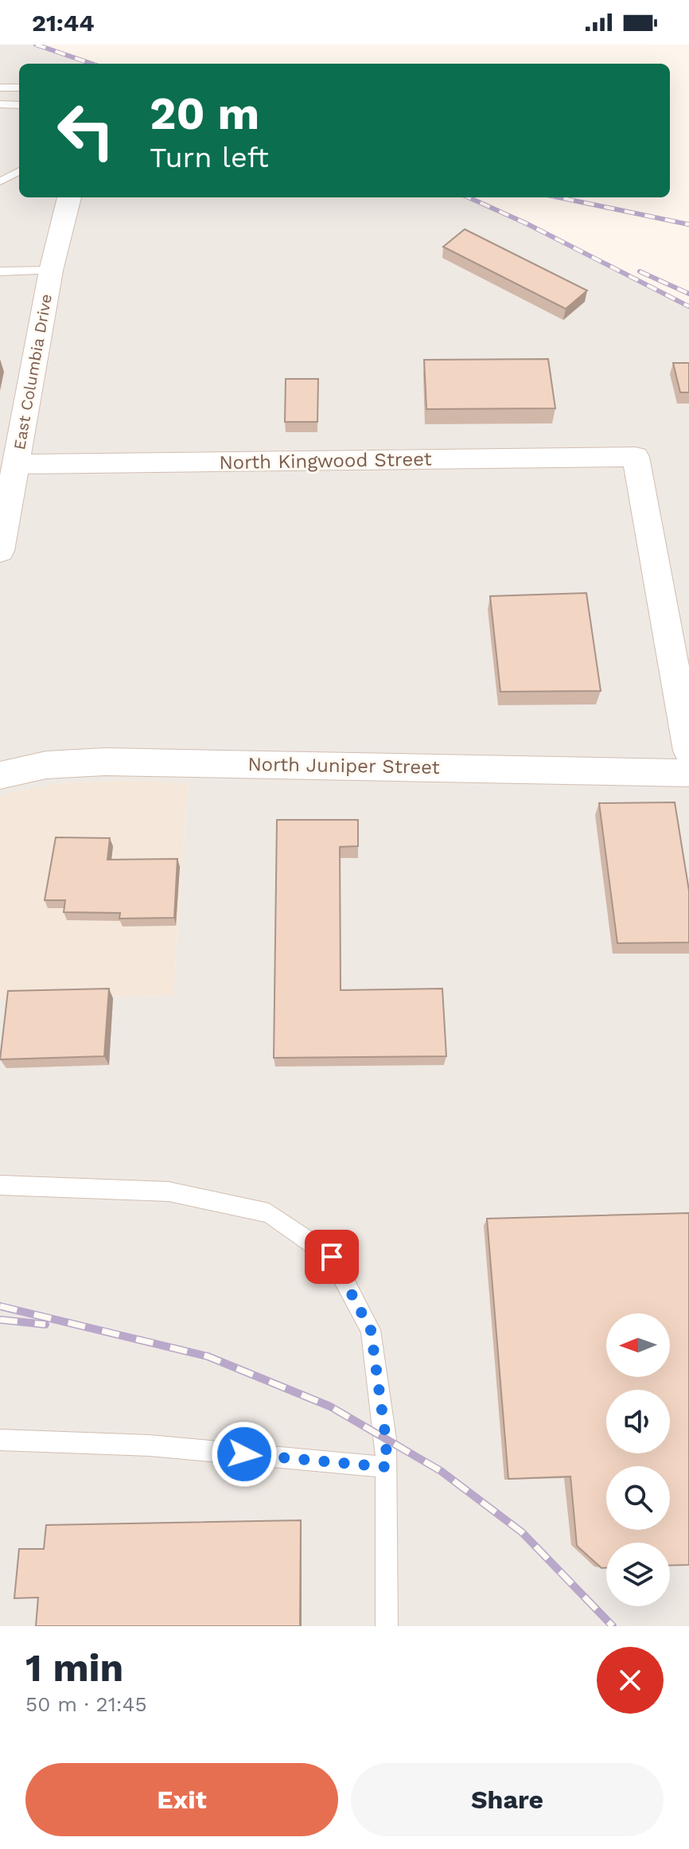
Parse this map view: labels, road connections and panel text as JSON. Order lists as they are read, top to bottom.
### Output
{
  "streets": {
    "street": ["East Columbia Drive", "North Kingwood Street", "North Juniper Street"]
  },
  "crossings": [
    ["East Columbia Drive", "North Kingwood Street"]
  ],
  "north": "left",
  "page": {
    "status": "21:44",
    "turn": ["20 m", "Turn left"],
    "heading": ["1 min", "50 m · 21:45"],
    "buttons": ["Exit", "Share"]
  }
}
